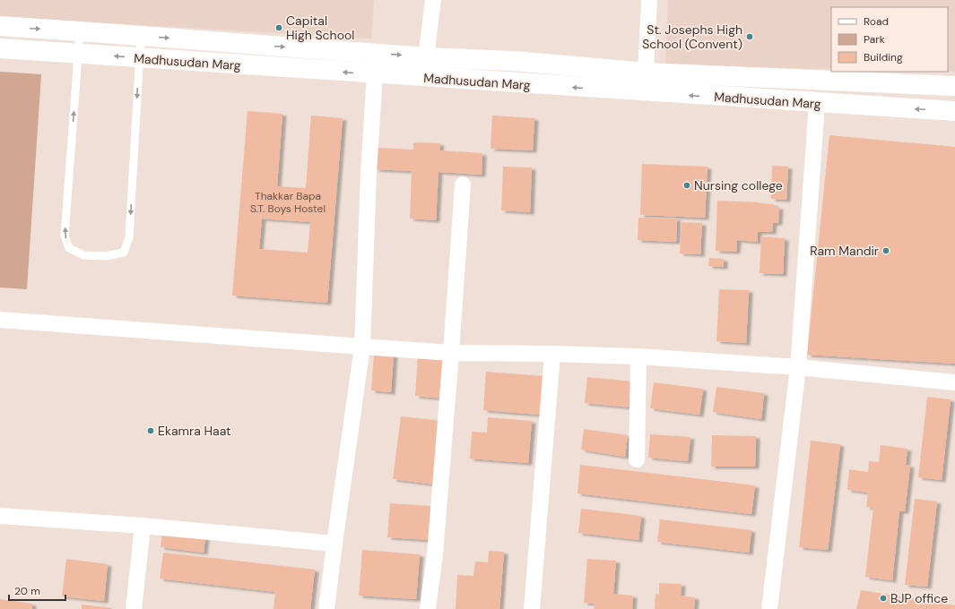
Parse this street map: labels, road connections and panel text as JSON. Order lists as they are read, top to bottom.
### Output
{
  "streets": {
    "main road": ["Madhusudan Marg"]
  },
  "places": [
    "Capital High School",
    "St. Josephs High School (Convent)",
    "Nursing college",
    "Ram Mandir",
    "Ekamra Haat",
    "BJP office"
  ],
  "house_numbers": ["Thakkar Bapa S.T. Boys Hostel"],
  "legend": ["Road", "Park", "Building"],
  "scale_bar": "20 m"
}
